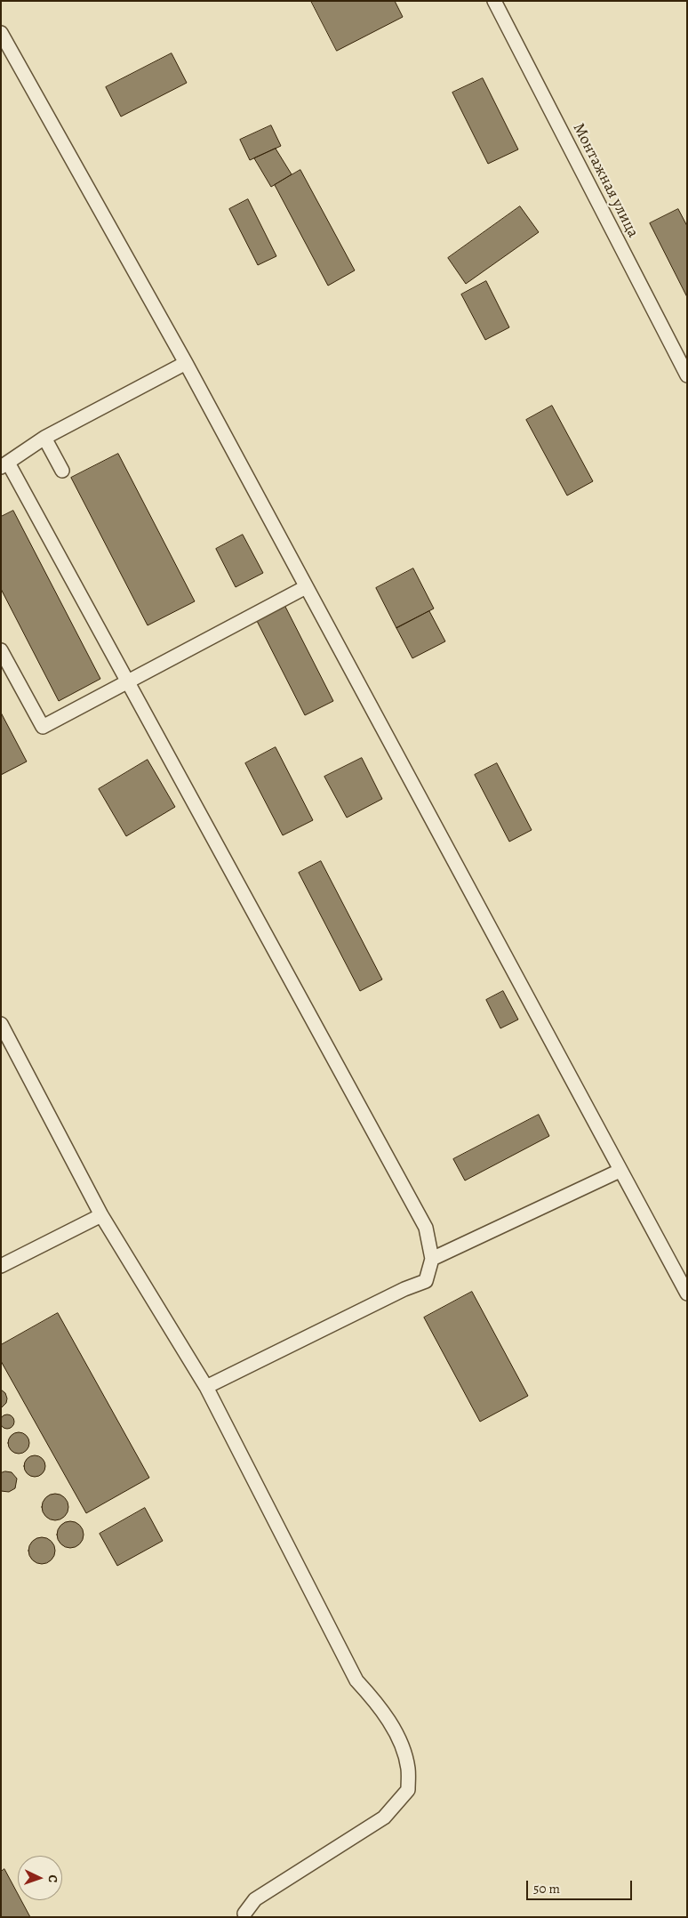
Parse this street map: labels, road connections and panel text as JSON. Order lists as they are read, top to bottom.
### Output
{
  "streets": {
    "street": ["Монтажная улица"]
  },
  "scale_bar": "50 m",
  "north": "right"
}
